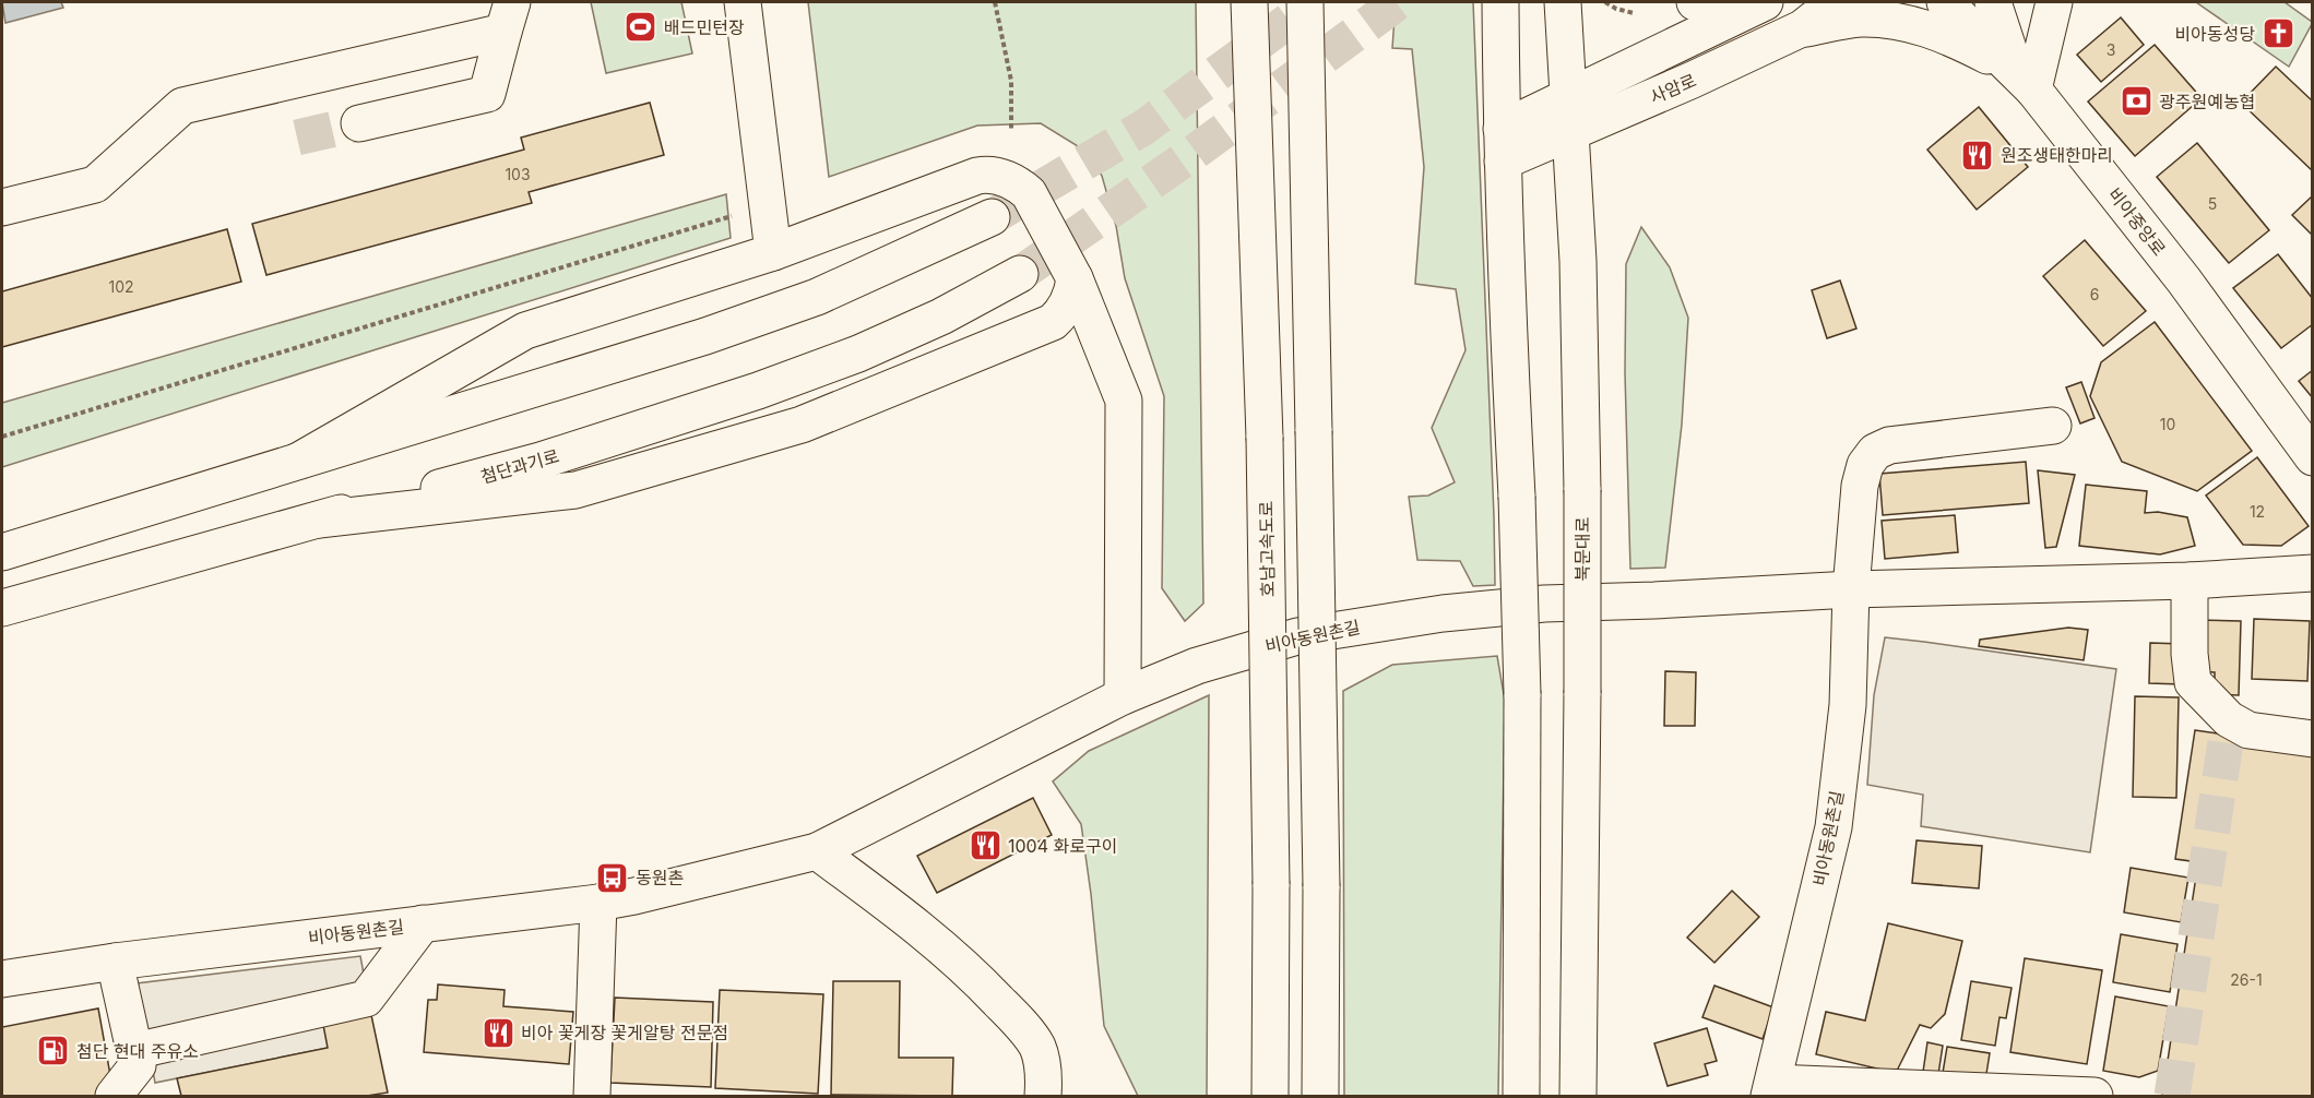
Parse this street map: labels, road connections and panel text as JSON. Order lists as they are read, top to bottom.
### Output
{
  "streets": {
    "main road": [
      "사암로",
      "비아중앙로",
      "첨단과기로",
      "호남고속도로",
      "북문대로",
      "비아동원촌길"
    ]
  },
  "crossings": [
    ["사암로", "북문대로"]
  ],
  "places": {
    "sports": ["배드민턴장"],
    "church": ["비아동성당"],
    "bank": ["광주원예농협"],
    "restaurant": ["원조생태한마리", "1004 화로구이", "비아 꽃게장 꽃게알탕 전문점"],
    "bus stop": ["동원촌"],
    "fuel station": ["첨단 현대 주유소"]
  },
  "house_numbers": [
    "3",
    "103",
    "5",
    "102",
    "6",
    "10",
    "12",
    "26-1"
  ]
}
